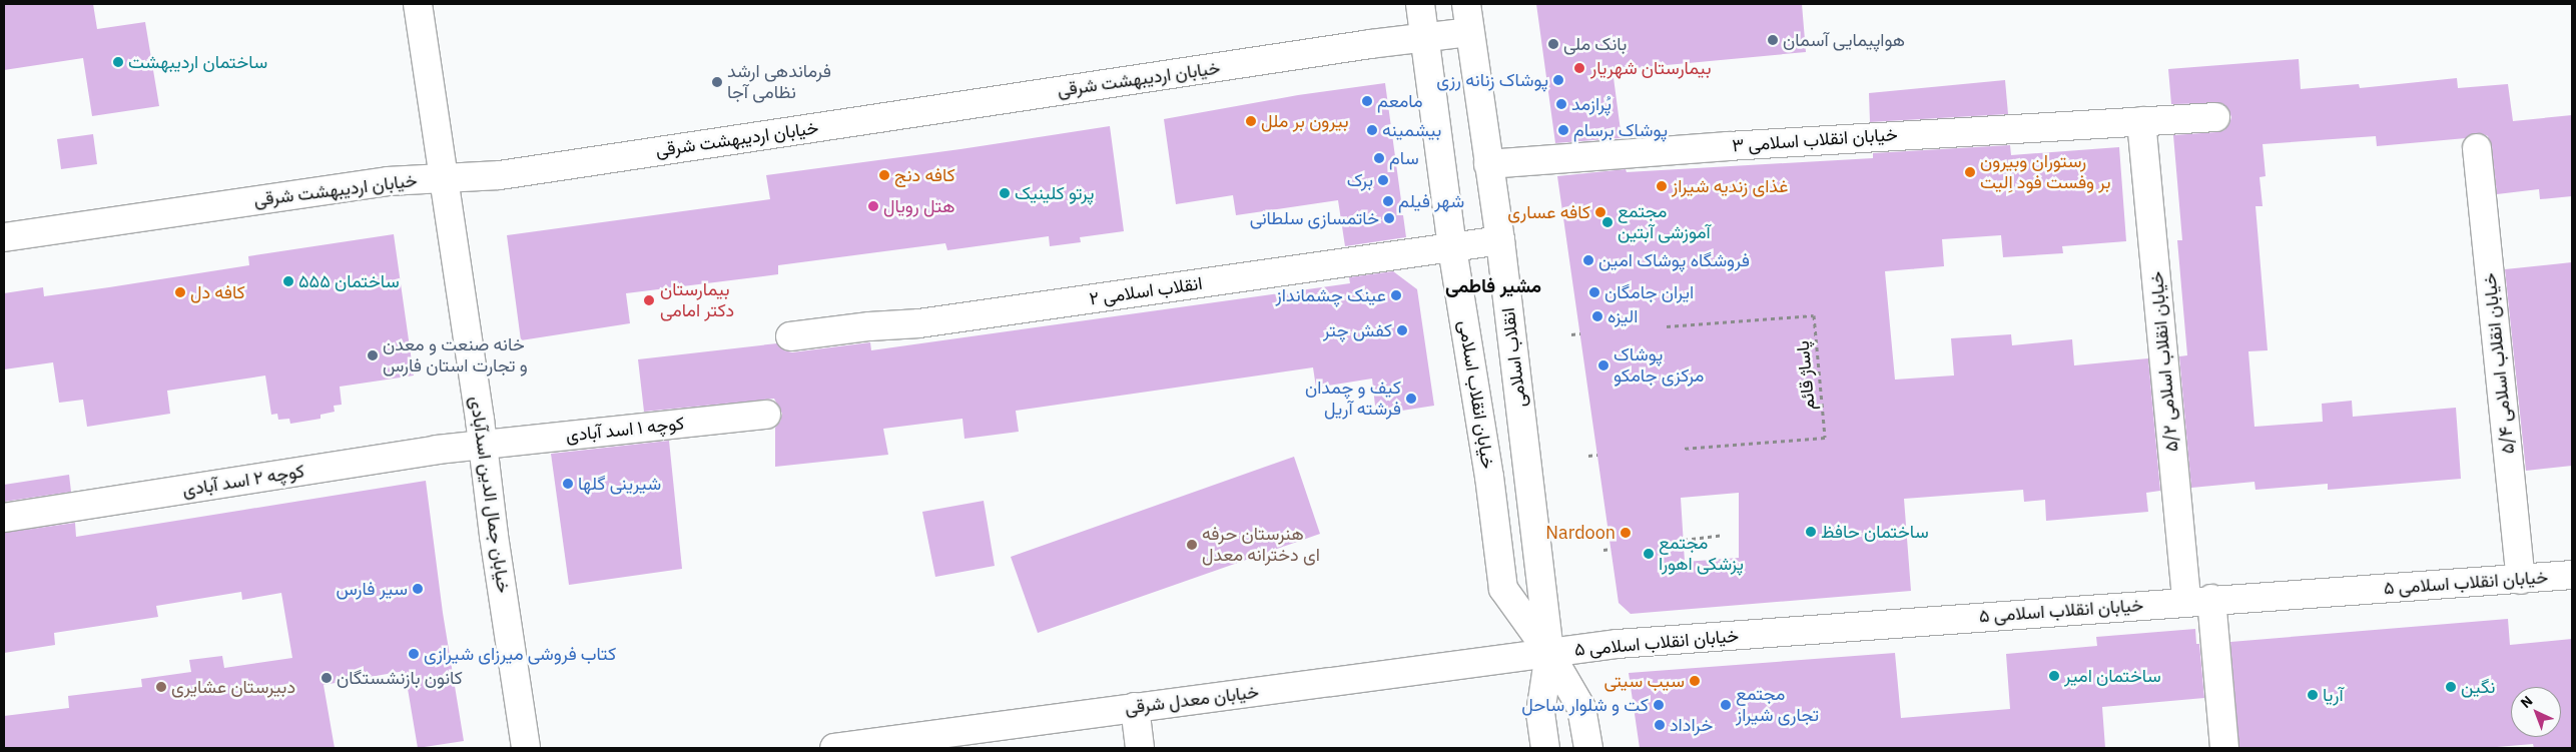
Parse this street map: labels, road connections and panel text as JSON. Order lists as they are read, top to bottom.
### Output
{
  "streets": {
    "street": [
      "خیابان اردیبهشت شرقی",
      "خیابان انقلاب اسلامی ۳",
      "۲ انقلاب اسلامی",
      "انقلاب اسلامی",
      "خیابان انقلاب اسلامی ۵/۲",
      "خیابان انقلاب اسلامی ۵/۴",
      "خیابان انقلاب اسلامی",
      "کوچه ۱ اسد آبادی",
      "کوچه ۲ اسد آبادی",
      "خیابان جمال الدین اسدآبادی",
      "خیابان انقلاب اسلامی ۵",
      "خیابان معدل شرقی"
    ],
    "path": ["پاساژ قائم"]
  },
  "crossings": [
    ["خیابان اردیبهشت شرقی", "انقلاب اسلامی"],
    ["خیابان اردیبهشت شرقی", "خیابان انقلاب اسلامی"],
    ["خیابان اردیبهشت شرقی", "خیابان جمال الدین اسدآبادی"],
    ["خیابان انقلاب اسلامی ۳", "انقلاب اسلامی"],
    ["خیابان انقلاب اسلامی ۳", "خیابان انقلاب اسلامی ۵/۲"],
    ["۲ انقلاب اسلامی", "انقلاب اسلامی"],
    ["۲ انقلاب اسلامی", "خیابان انقلاب اسلامی"],
    ["انقلاب اسلامی", "خیابان انقلاب اسلامی"],
    ["انقلاب اسلامی", "خیابان انقلاب اسلامی ۵"],
    ["انقلاب اسلامی", "خیابان معدل شرقی"],
    ["خیابان انقلاب اسلامی ۵/۲", "خیابان انقلاب اسلامی ۵"],
    ["خیابان انقلاب اسلامی ۵/۴", "خیابان انقلاب اسلامی ۵"],
    ["خیابان انقلاب اسلامی", "خیابان انقلاب اسلامی ۵"],
    ["خیابان انقلاب اسلامی", "خیابان معدل شرقی"],
    ["کوچه ۱ اسد آبادی", "کوچه ۲ اسد آبادی"],
    ["کوچه ۱ اسد آبادی", "خیابان جمال الدین اسدآبادی"],
    ["کوچه ۲ اسد آبادی", "خیابان جمال الدین اسدآبادی"],
    ["خیابان انقلاب اسلامی ۵", "خیابان معدل شرقی"]
  ],
  "districts": ["مشیر فاطمی"],
  "places": [
    "هواپیمایی آسمان",
    "بانک ملی",
    "ساختمان اردیبهشت",
    "بیمارستان شهریار",
    "پوشاک زنانه رزی",
    "فرماندهی ارشد نظامی آجا",
    "مامعم",
    "پُرازمد",
    "بیرون بر ملل",
    "بیشمینه",
    "پوشاک برسام",
    "سام",
    "رستوران وبیرون بر وفست فود اِلیت",
    "کافه دنج",
    "برک",
    "غذای زندیه شیراز",
    "پرتو کلینیک",
    "شهر فیلم",
    "هتل رویال",
    "کافه عساری",
    "خاتمسازی سلطانی",
    "مجتمع آموزشی آبتین",
    "فروشگاه پوشاک امین",
    "ساختمان ۵۵۵",
    "کافه دل",
    "ایران جامگان",
    "عینک چشمانداز",
    "بیمارستان دکتر امامی",
    "الیزه",
    "کفش چتر",
    "خانه صنعت و معدن و تجارت استان فارس",
    "پوشاک مرکزی جامکو",
    "کیف و چمدان فرشته آریل",
    "شیرینی گلها",
    "ساختمان حافظ",
    "Nardoon",
    "هنرستان حرفه ای دخترانه معدل",
    "مجتمع پزشکی اهورا",
    "سیر فارس",
    "کتاب فروشی میرزای شیرازی",
    "ساختمان امیر",
    "کانون بازنشستگان",
    "سیب سیتی",
    "دبیرستان عشایری",
    "نگین",
    "آریا",
    "کت و شلوار ساحل",
    "مجتمع تجاری شیراز",
    "خراداد"
  ],
  "north": "top left"
}
